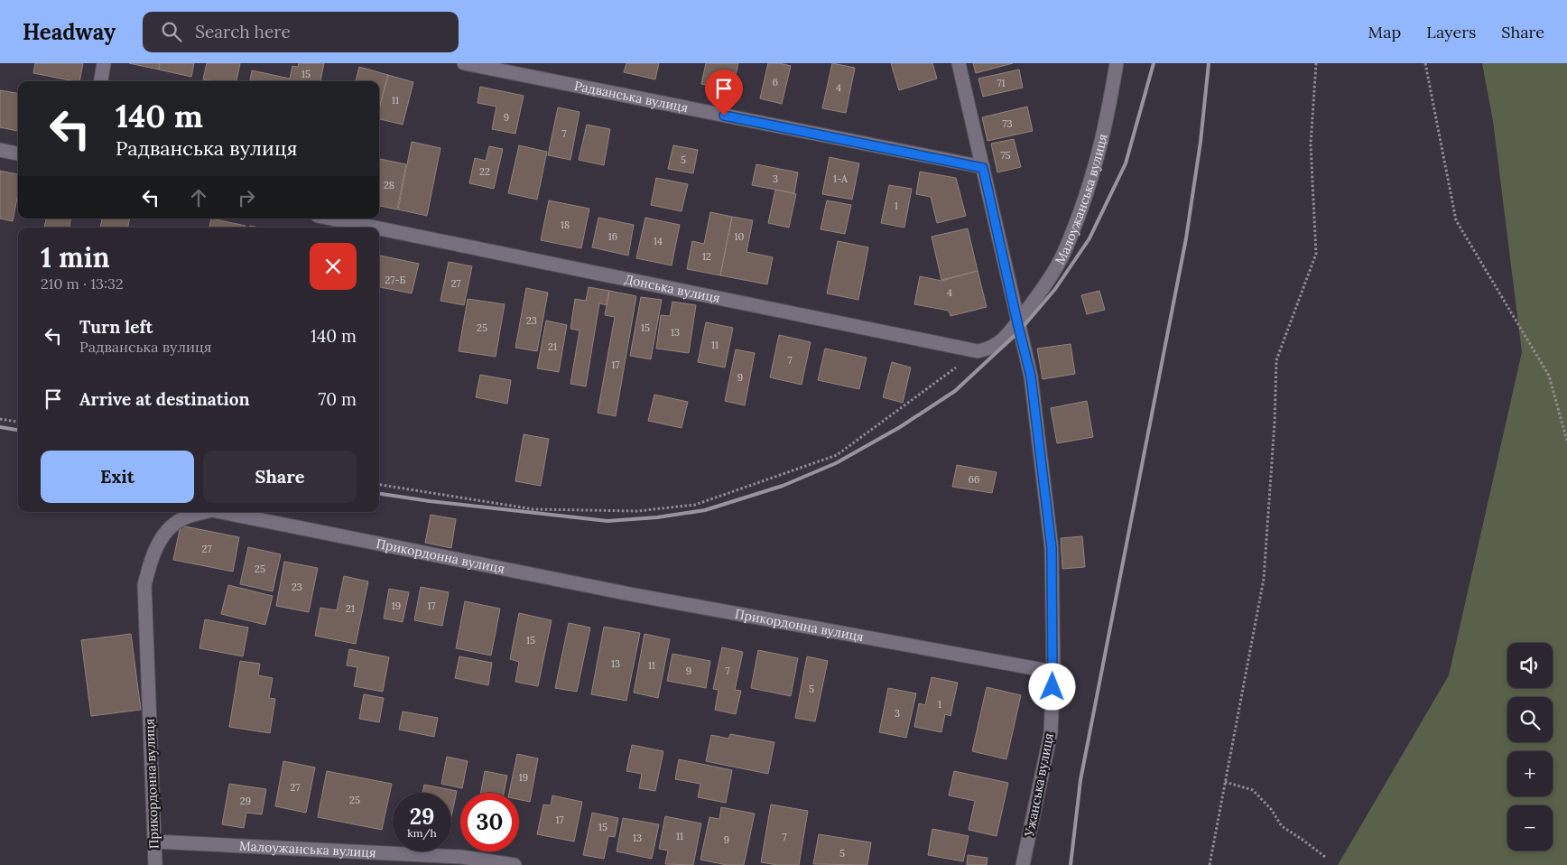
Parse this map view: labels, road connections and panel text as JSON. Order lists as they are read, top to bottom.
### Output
{
  "streets": {
    "street": [
      "Радванська вулиця",
      "Малоужанська вулиця",
      "Донська вулиця",
      "Прикордонна вулиця",
      "Ужанська вулиця"
    ]
  },
  "crossings": [
    ["Радванська вулиця", "Ужанська вулиця"],
    ["Малоужанська вулиця", "Донська вулиця"],
    ["Малоужанська вулиця", "Прикордонна вулиця"],
    ["Малоужанська вулиця", "Ужанська вулиця"],
    ["Донська вулиця", "Ужанська вулиця"],
    ["Прикордонна вулиця", "Ужанська вулиця"]
  ],
  "house_numbers": [
    "15",
    "6",
    "71",
    "4",
    "11",
    "9",
    "73",
    "7",
    "75",
    "5",
    "22",
    "3",
    "1-А",
    "28",
    "1",
    "18",
    "16",
    "10",
    "14",
    "12",
    "27-Б",
    "27",
    "4",
    "23",
    "25",
    "15",
    "13",
    "11",
    "21",
    "7",
    "17",
    "9",
    "66",
    "27",
    "25",
    "23",
    "19",
    "17",
    "21",
    "15",
    "13",
    "11",
    "9",
    "7",
    "5",
    "1",
    "3",
    "19",
    "27",
    "25",
    "29",
    "17",
    "15",
    "11",
    "7",
    "13",
    "9",
    "5"
  ],
  "page": {
    "header": "Headway",
    "search": "Search here",
    "nav": ["Map", "Layers", "Share"],
    "turn": ["140 m", "Радванська вулиця"],
    "heading": ["1 min", "210 m · 13:32"],
    "list": [
      {
        "name": "Turn left",
        "note": "Радванська вулиця",
        "value": "140 m"
      },
      {
        "name": "Arrive at destination",
        "value": "70 m"
      }
    ],
    "buttons": ["Exit", "Share"],
    "map_buttons": ["+", "−"],
    "speed": "29 km/h",
    "limit": "30"
  }
}
